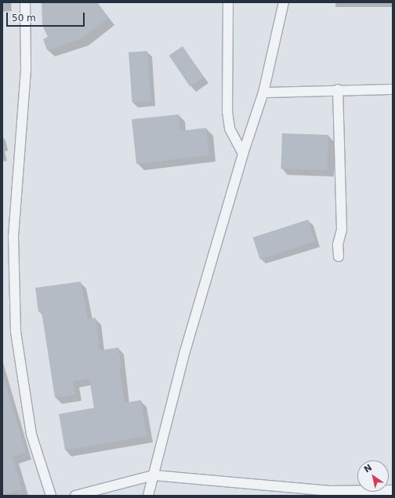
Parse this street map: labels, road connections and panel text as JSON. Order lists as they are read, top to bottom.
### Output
{
  "scale_bar": "50 m",
  "north": "top left"
}
